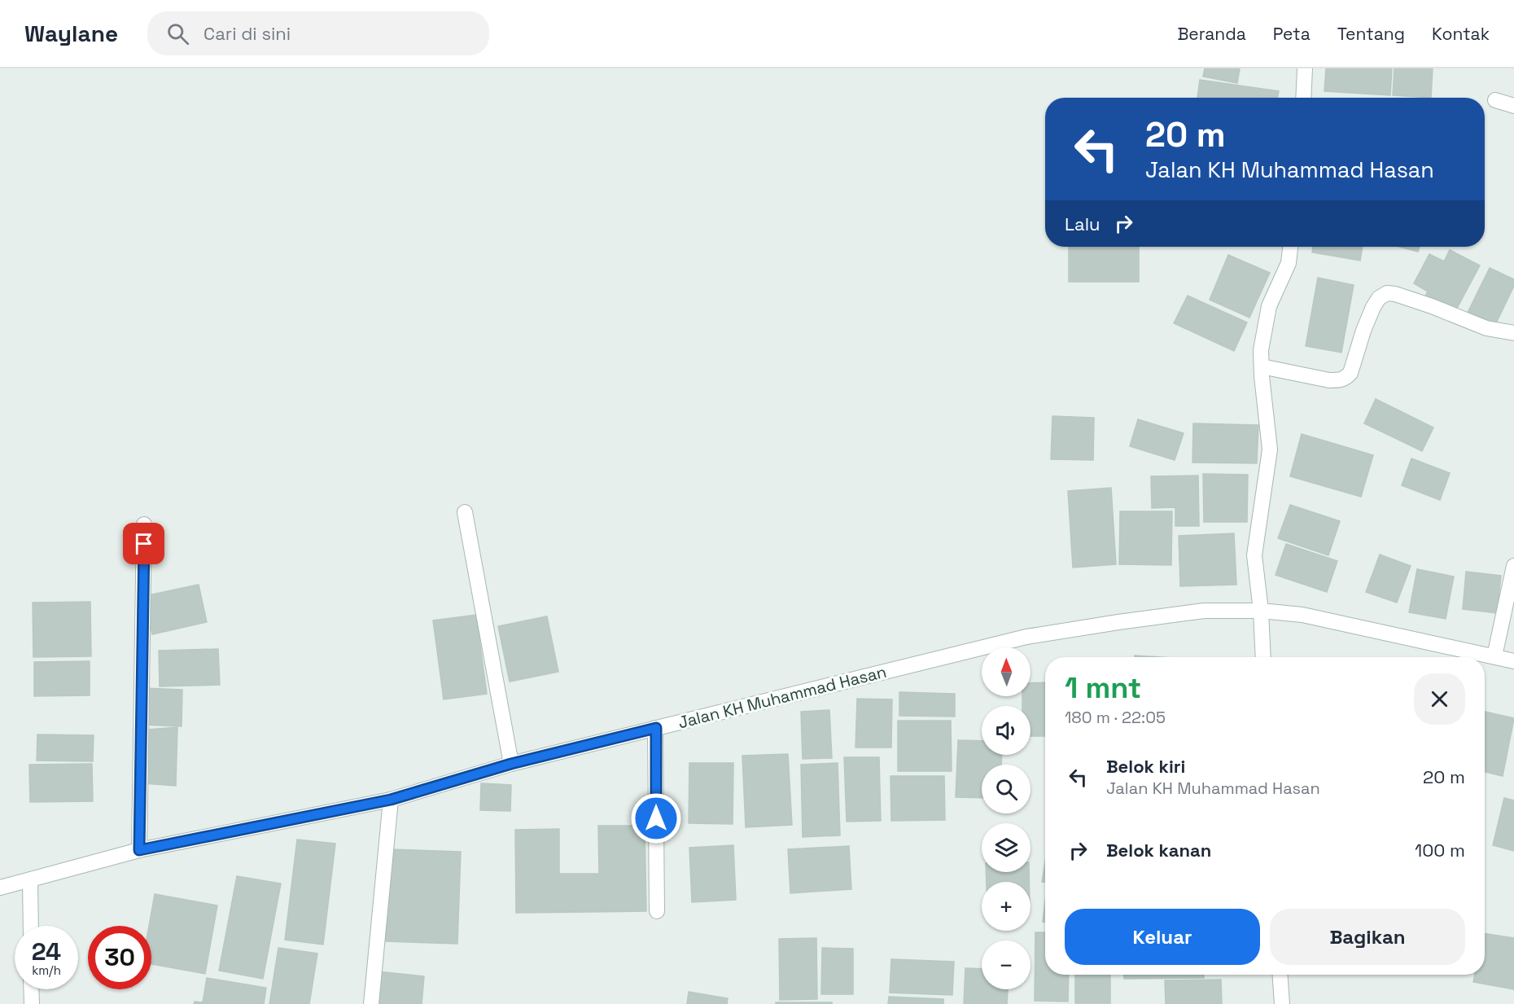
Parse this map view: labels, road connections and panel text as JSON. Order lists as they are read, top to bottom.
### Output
{
  "streets": {
    "street": ["Jalan KH Muhammad Hasan"]
  },
  "north": "top",
  "page": {
    "header": "Waylane",
    "search": "Cari di sini",
    "nav": [
      "Beranda",
      "Peta",
      "Tentang",
      "Kontak"
    ],
    "turn": ["20 m", "Jalan KH Muhammad Hasan"],
    "then": "Lalu",
    "map_buttons": ["+", "−"],
    "heading": ["1 mnt", "180 m · 22:05"],
    "list": [
      {
        "name": "Belok kiri",
        "note": "Jalan KH Muhammad Hasan",
        "value": "20 m"
      },
      {
        "name": "Belok kanan",
        "value": "100 m"
      }
    ],
    "buttons": ["Keluar", "Bagikan"],
    "speed": "24 km/h",
    "limit": "30"
  }
}
